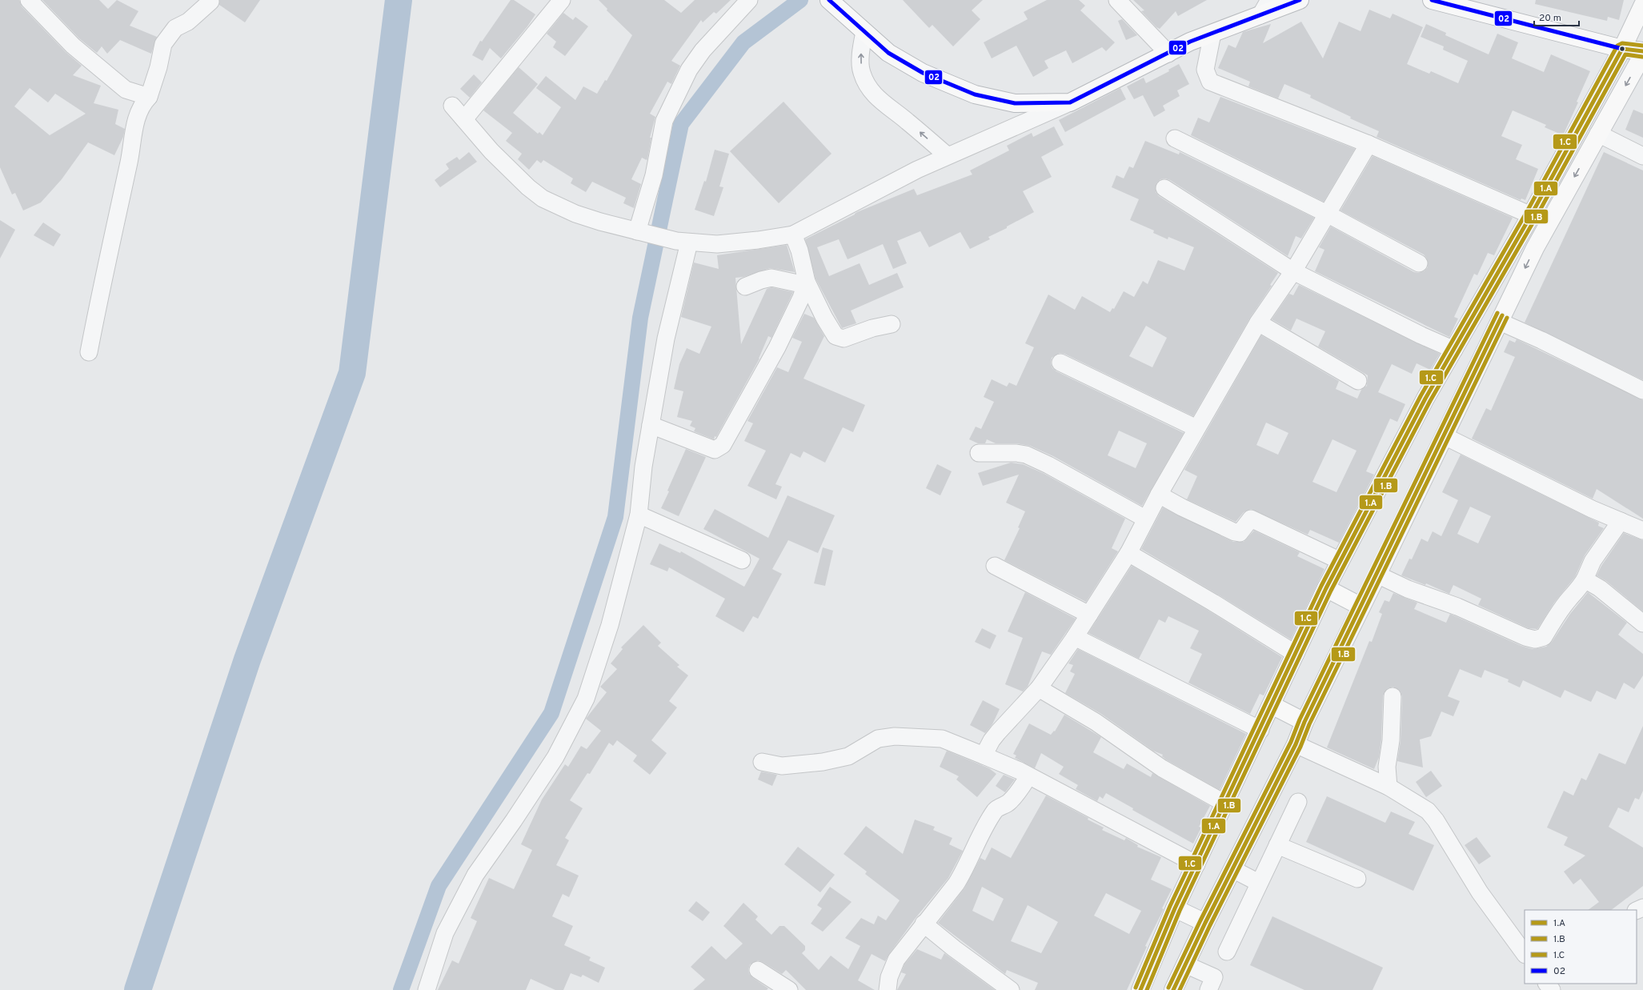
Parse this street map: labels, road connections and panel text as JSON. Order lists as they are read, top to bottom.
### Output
{
  "lines": [
    "transit line 02",
    "transit line 1.C",
    "transit line 1.A",
    "transit line 1.B"
  ],
  "legend": [
    "1.A",
    "1.B",
    "1.C",
    "02"
  ],
  "scale_bar": "20 m"
}
